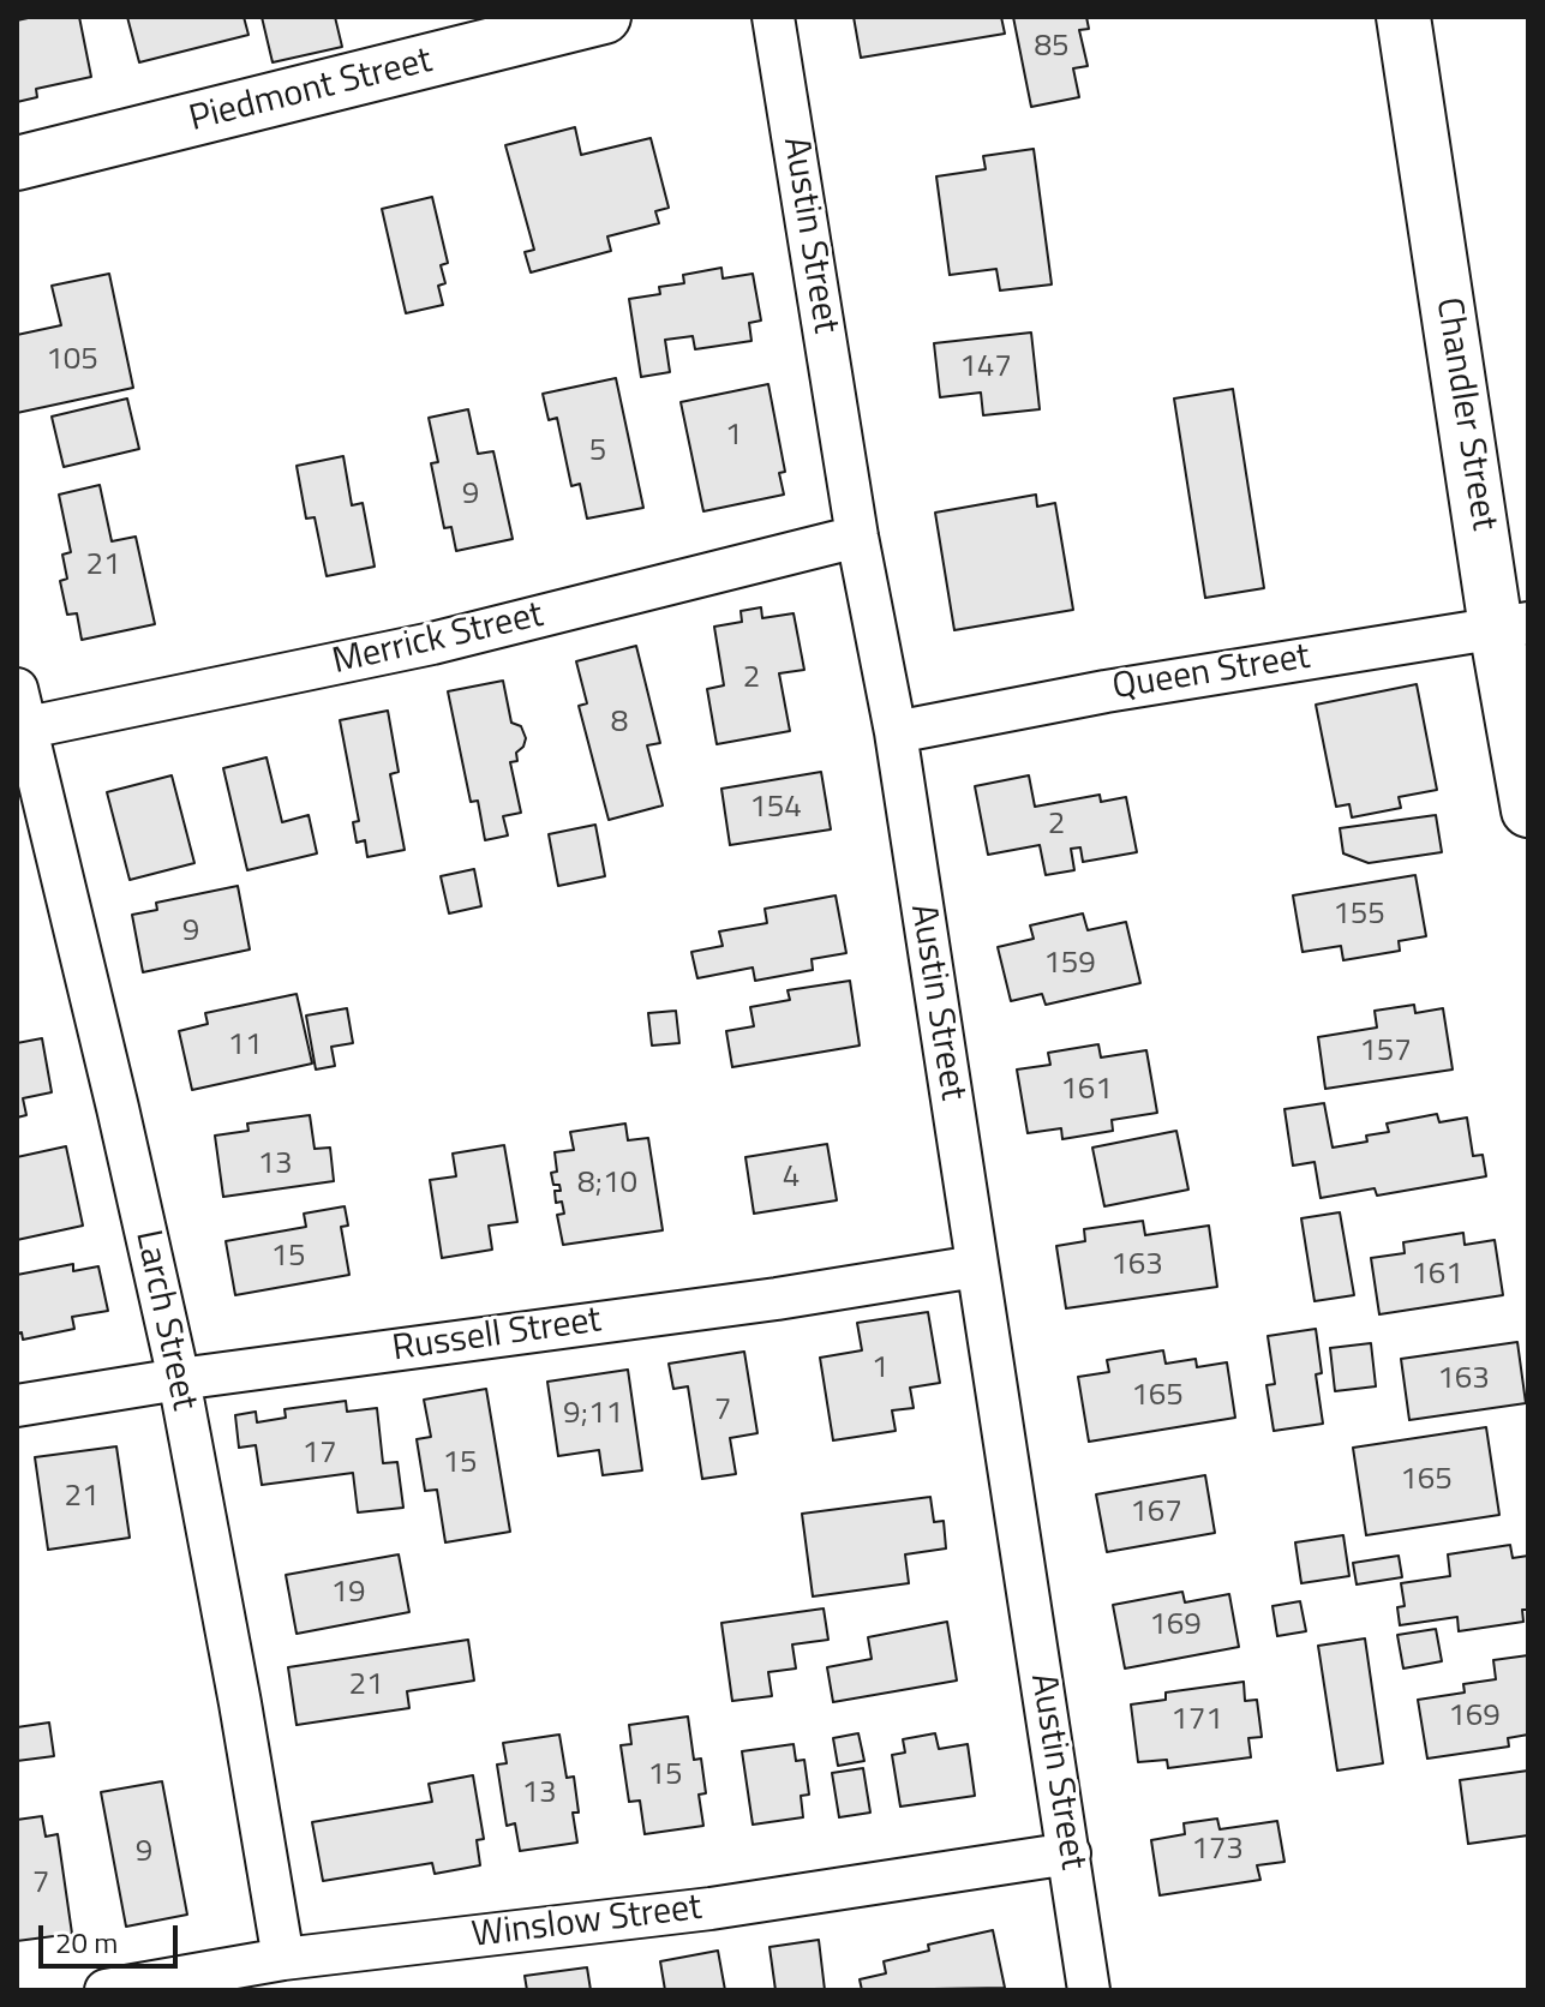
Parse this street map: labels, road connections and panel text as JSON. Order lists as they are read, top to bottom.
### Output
{
  "streets": {
    "main road": ["Piedmont Street", "Chandler Street"],
    "street": [
      "Austin Street",
      "Merrick Street",
      "Queen Street",
      "Larch Street",
      "Russell Street",
      "Winslow Street"
    ]
  },
  "crossings": [
    ["Austin Street", "Merrick Street"],
    ["Austin Street", "Queen Street"],
    ["Austin Street", "Russell Street"],
    ["Austin Street", "Winslow Street"],
    ["Chandler Street", "Queen Street"],
    ["Merrick Street", "Larch Street"],
    ["Larch Street", "Russell Street"],
    ["Larch Street", "Winslow Street"]
  ],
  "house_numbers": [
    "85",
    "105",
    "147",
    "1",
    "5",
    "9",
    "21",
    "2",
    "8",
    "154",
    "2",
    "155",
    "9",
    "159",
    "11",
    "157",
    "161",
    "13",
    "4",
    "8;10",
    "15",
    "163",
    "161",
    "1",
    "163",
    "165",
    "7",
    "9;11",
    "17",
    "15",
    "165",
    "21",
    "167",
    "19",
    "169",
    "21",
    "169",
    "171",
    "15",
    "13",
    "173",
    "9",
    "7"
  ],
  "scale_bar": "20 m"
}
